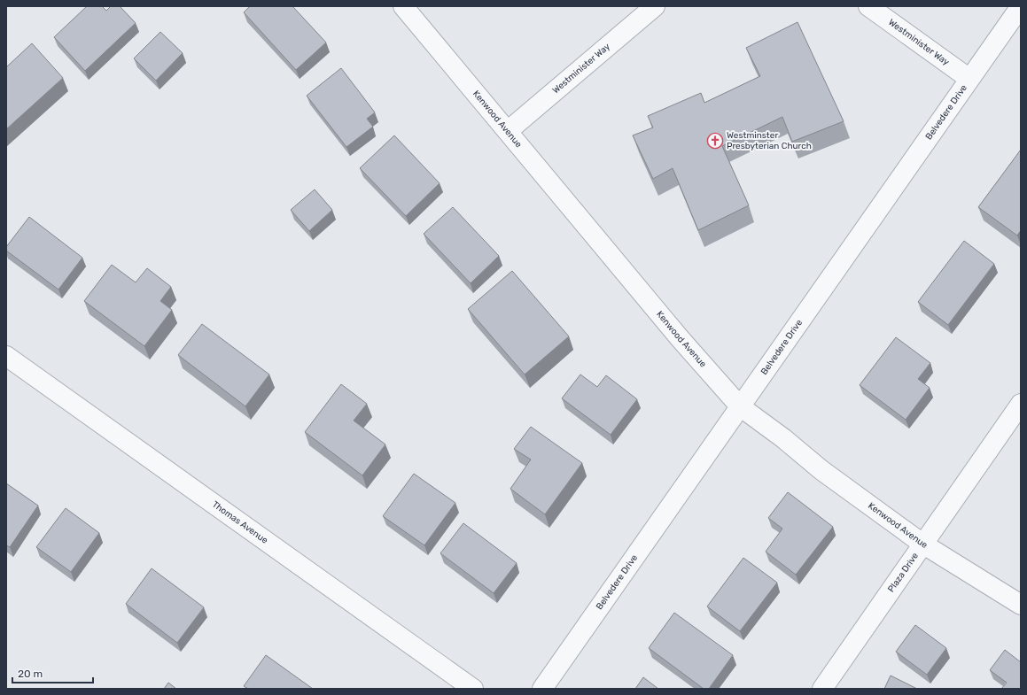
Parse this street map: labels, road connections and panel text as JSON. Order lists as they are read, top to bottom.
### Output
{
  "streets": {
    "street": [
      "Westminister Way",
      "Belvedere Drive",
      "Kenwood Avenue",
      "Thomas Avenue",
      "Plaza Drive"
    ]
  },
  "crossings": [
    ["Westminister Way", "Belvedere Drive"],
    ["Westminister Way", "Kenwood Avenue"],
    ["Belvedere Drive", "Kenwood Avenue"],
    ["Kenwood Avenue", "Plaza Drive"]
  ],
  "places": {
    "church": ["Westminster Presbyterian Church"]
  },
  "scale_bar": "20 m"
}
